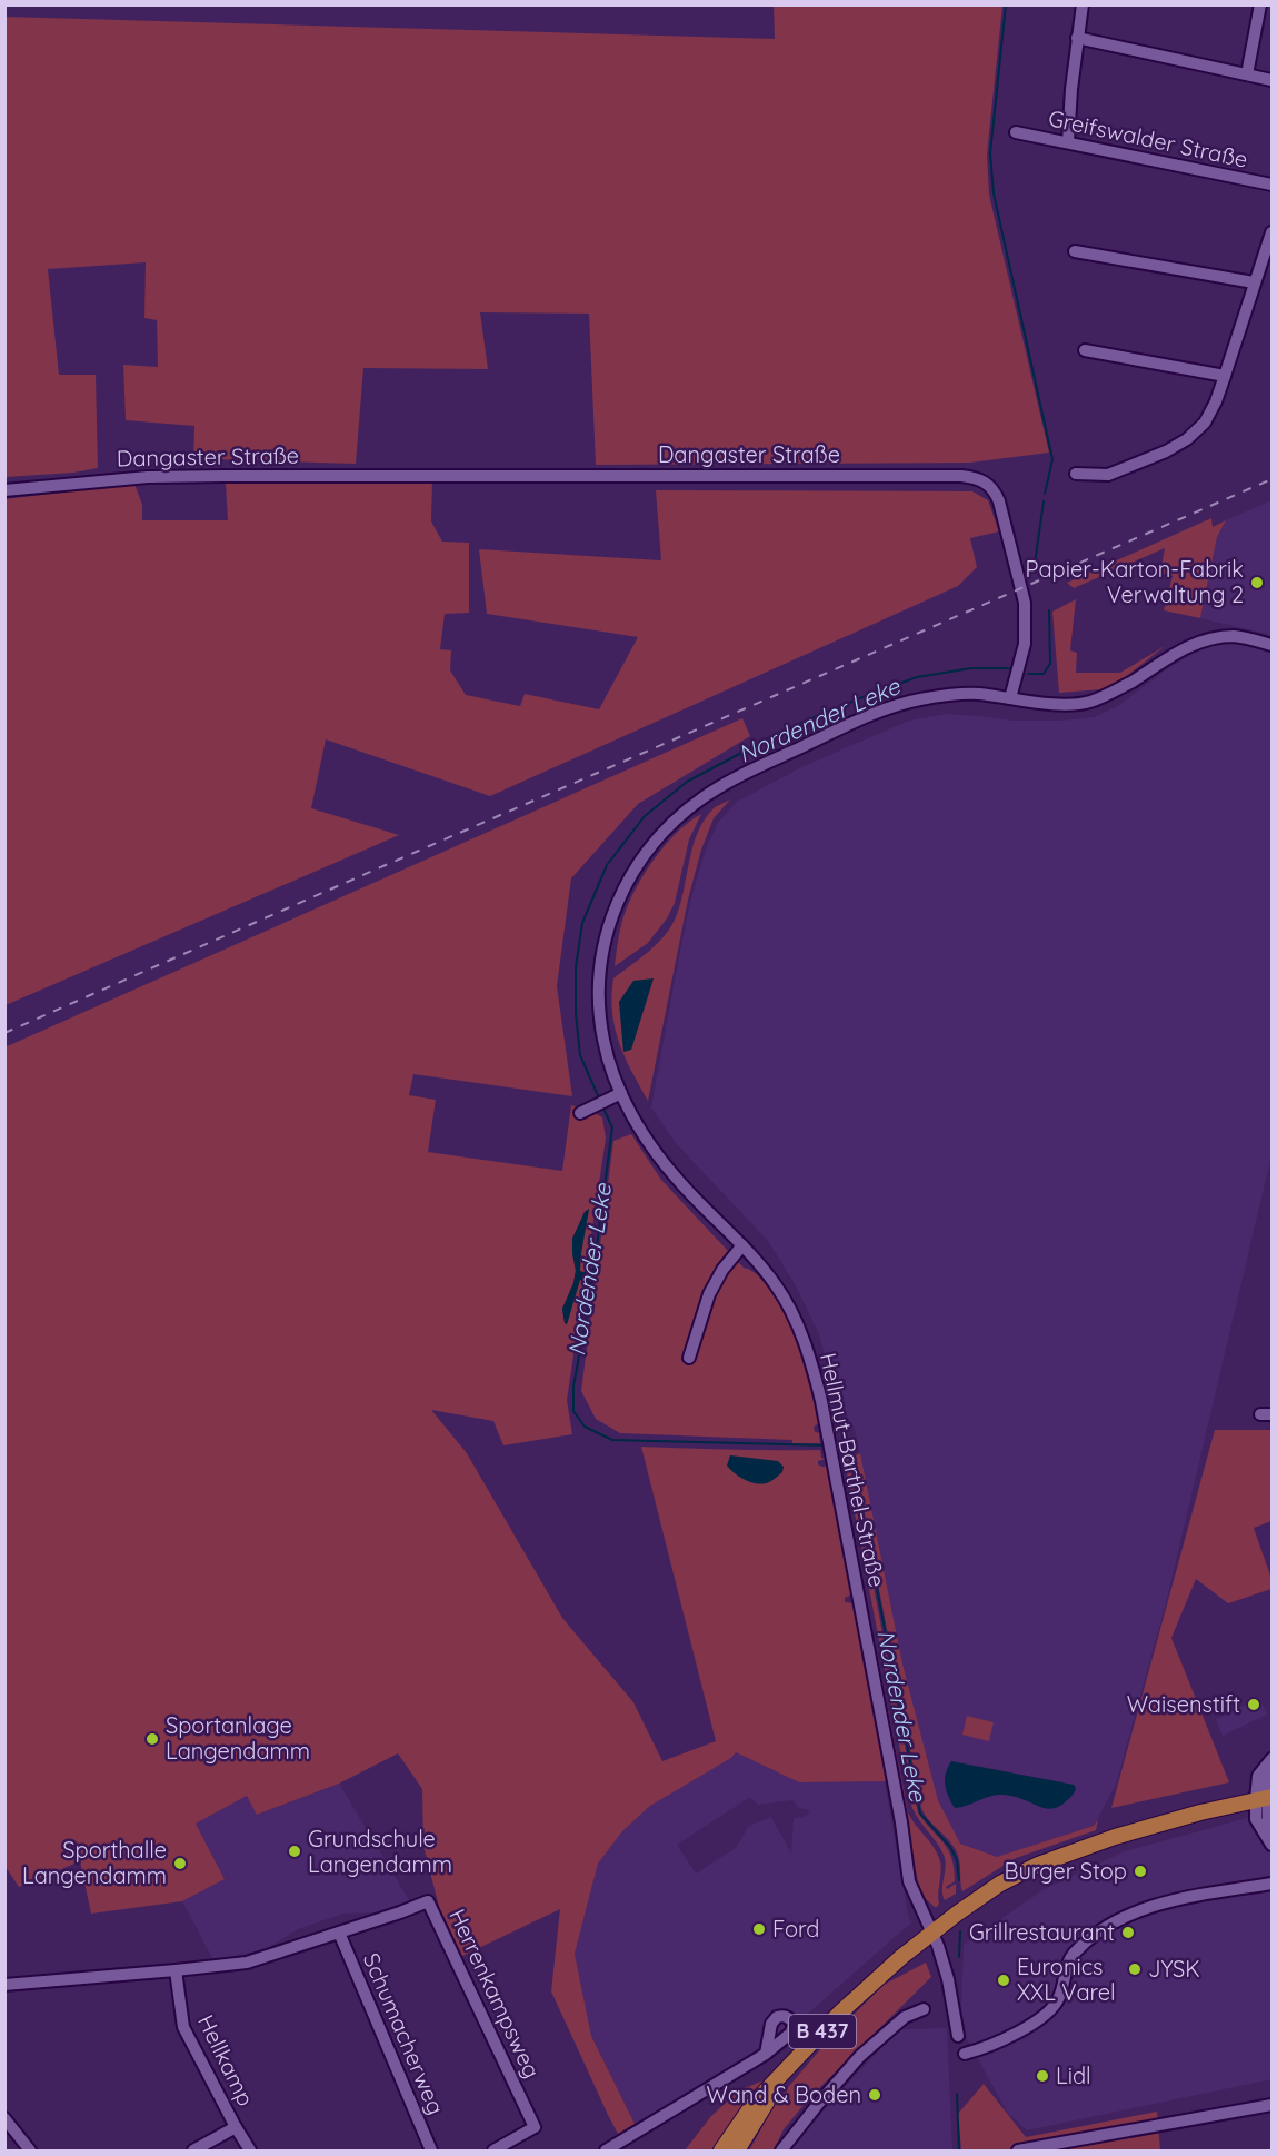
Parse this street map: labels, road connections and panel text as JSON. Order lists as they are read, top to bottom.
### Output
{
  "streets": {
    "main road": ["B 437"],
    "street": [
      "Greifswalder Straße",
      "Dangaster Straße",
      "Hellmut-Barthel-Straße",
      "Herrenkampsweg",
      "Schumacherweg",
      "Hellkamp"
    ]
  },
  "crossings": [
    ["Dangaster Straße", "Hellmut-Barthel-Straße"],
    ["Hellmut-Barthel-Straße", "B 437"],
    ["Herrenkampsweg", "Schumacherweg"],
    ["Herrenkampsweg", "Hellkamp"]
  ],
  "water": ["Nordender Leke"],
  "places": [
    "Papier-Karton-Fabrik Verwaltung 2",
    "Waisenstift",
    "Sportanlage Langendamm",
    "Grundschule Langendamm",
    "Sporthalle Langendamm",
    "Burger Stop",
    "Ford",
    "Grillrestaurant",
    "JYSK",
    "Euronics XXL Varel",
    "Lidl",
    "Wand & Boden"
  ]
}
